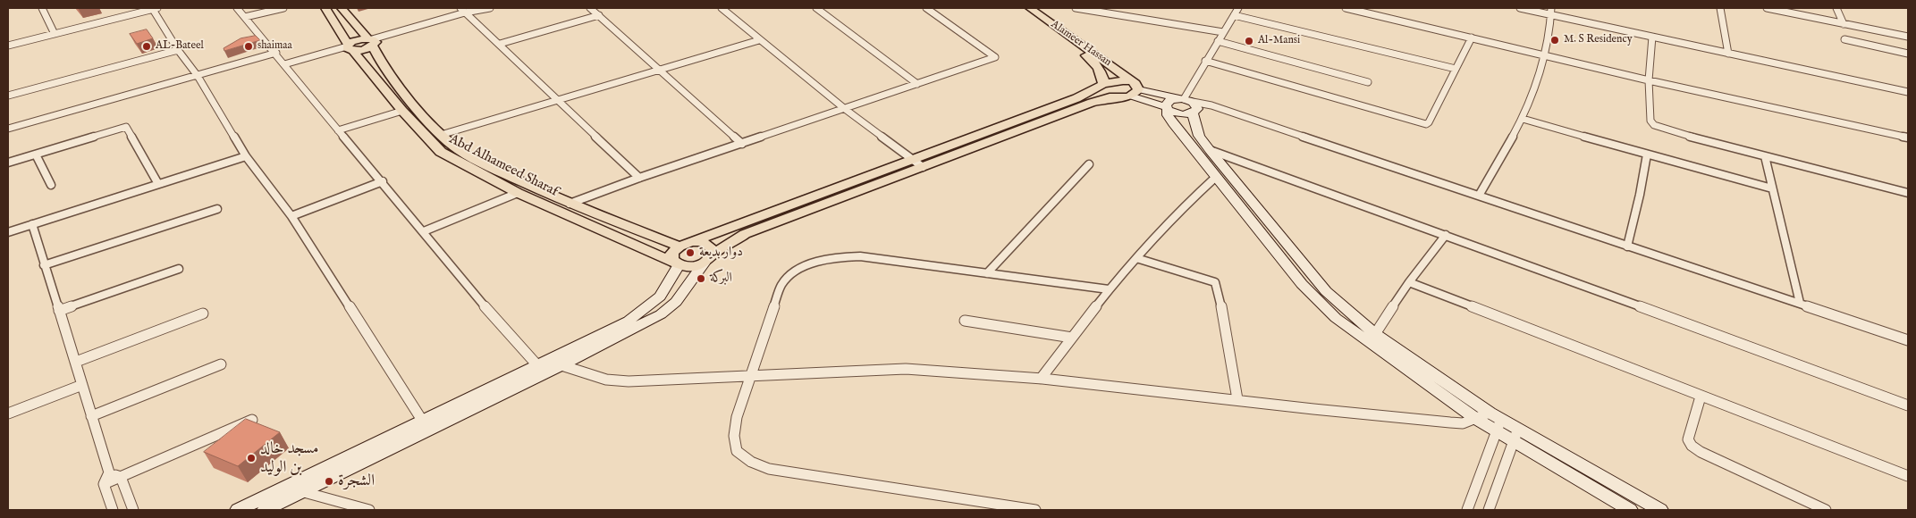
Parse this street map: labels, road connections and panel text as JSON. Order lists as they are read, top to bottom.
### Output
{
  "streets": {
    "main road": ["Alameer Hassan", "Abd Alhameed Sharaf"]
  },
  "places": [
    "M. S Residency",
    "Al-Mansi",
    "AL-Bateel",
    "shaimaa",
    "دوار بديعة",
    "البركة",
    "مسجد خالد بن الوليد",
    "الشجرة"
  ]
}
